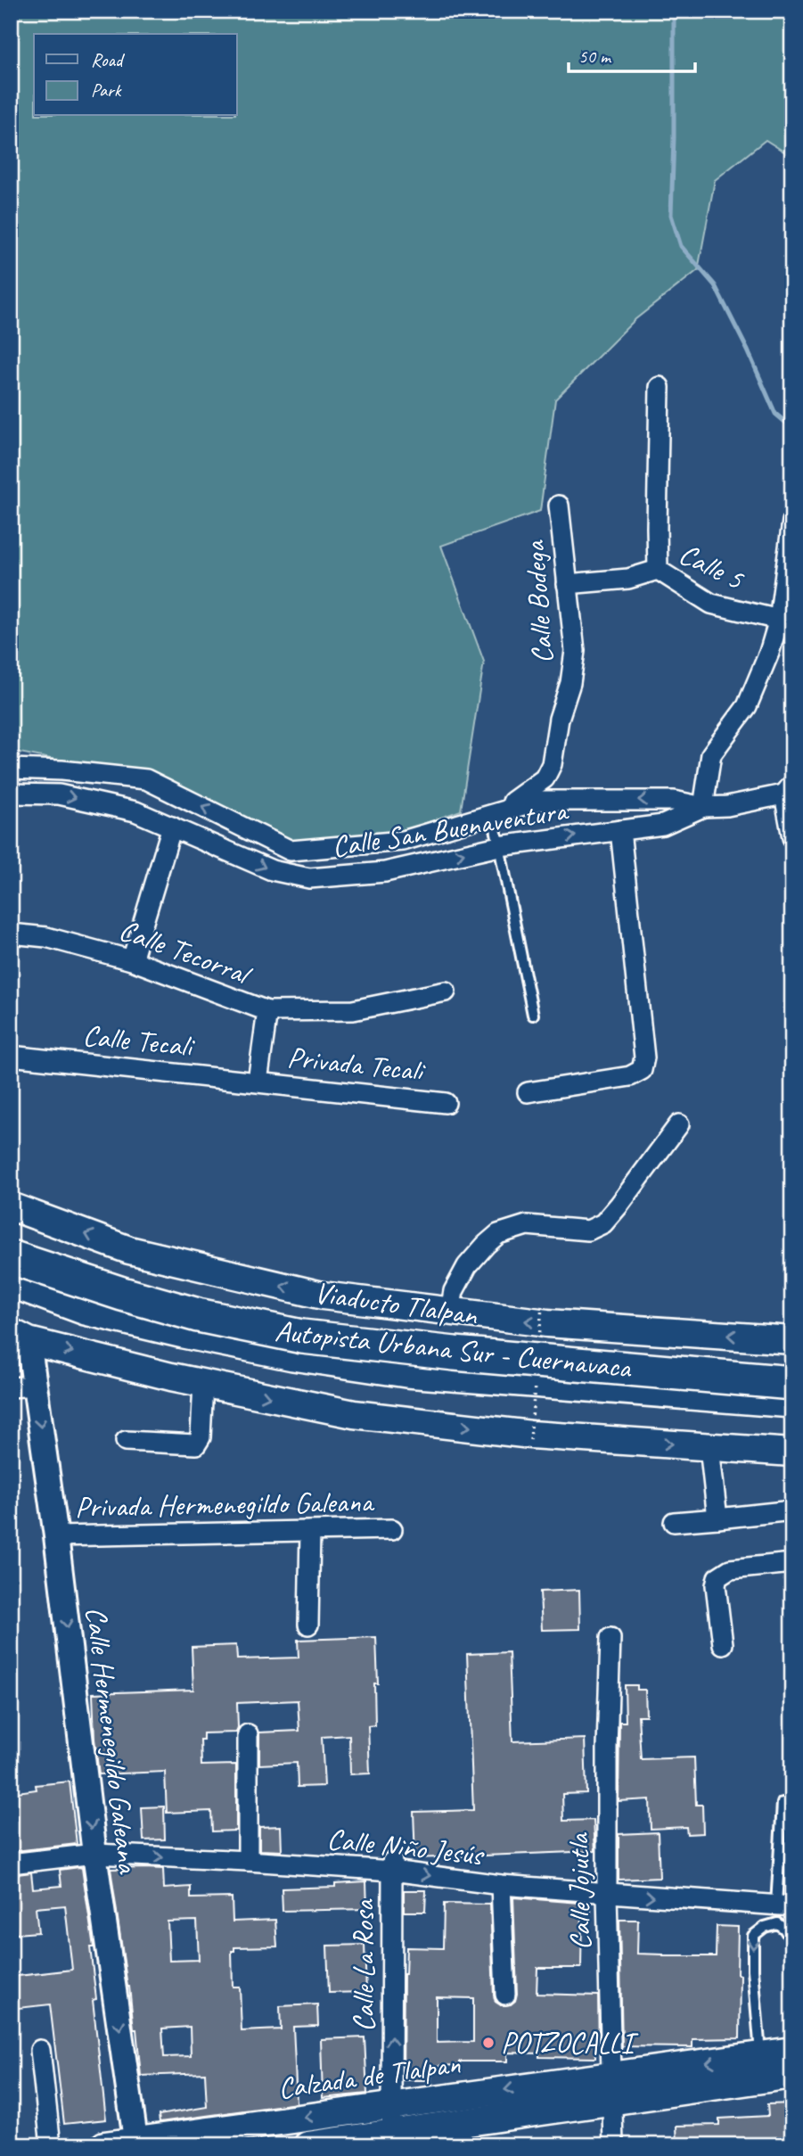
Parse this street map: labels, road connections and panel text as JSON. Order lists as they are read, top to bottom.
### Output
{
  "streets": {
    "highway": ["Viaducto Tlalpan", "Autopista Urbana Sur - Cuernavaca"],
    "main road": ["Calzada de Tlalpan"],
    "street": [
      "Calle 5",
      "Calle Bodega",
      "Calle San Buenaventura",
      "Calle Tecorral",
      "Calle Tecali",
      "Privada Tecali",
      "Privada Hermenegildo Galeana",
      "Calle Hermenegildo Galeana",
      "Calle Niño Jesús",
      "Calle Jojutla",
      "Calle La Rosa"
    ]
  },
  "crossings": [
    ["Calle 5", "Calle Bodega"],
    ["Calle Bodega", "Calle San Buenaventura"],
    ["Calle Tecorral", "Calle Tecali"],
    ["Calle Tecorral", "Privada Tecali"],
    ["Calle Tecali", "Privada Tecali"],
    ["Privada Hermenegildo Galeana", "Calle Hermenegildo Galeana"],
    ["Calle Hermenegildo Galeana", "Calle Niño Jesús"],
    ["Calle Hermenegildo Galeana", "Calzada de Tlalpan"],
    ["Calle Niño Jesús", "Calle Jojutla"],
    ["Calle Niño Jesús", "Calle La Rosa"],
    ["Calle Jojutla", "Calzada de Tlalpan"],
    ["Calle La Rosa", "Calzada de Tlalpan"]
  ],
  "one_way": ["Calle Hermenegildo Galeana", "Calle Niño Jesús"],
  "places": ["POTZOCALLI"],
  "legend": ["Road", "Park"],
  "scale_bar": "50 m"
}
